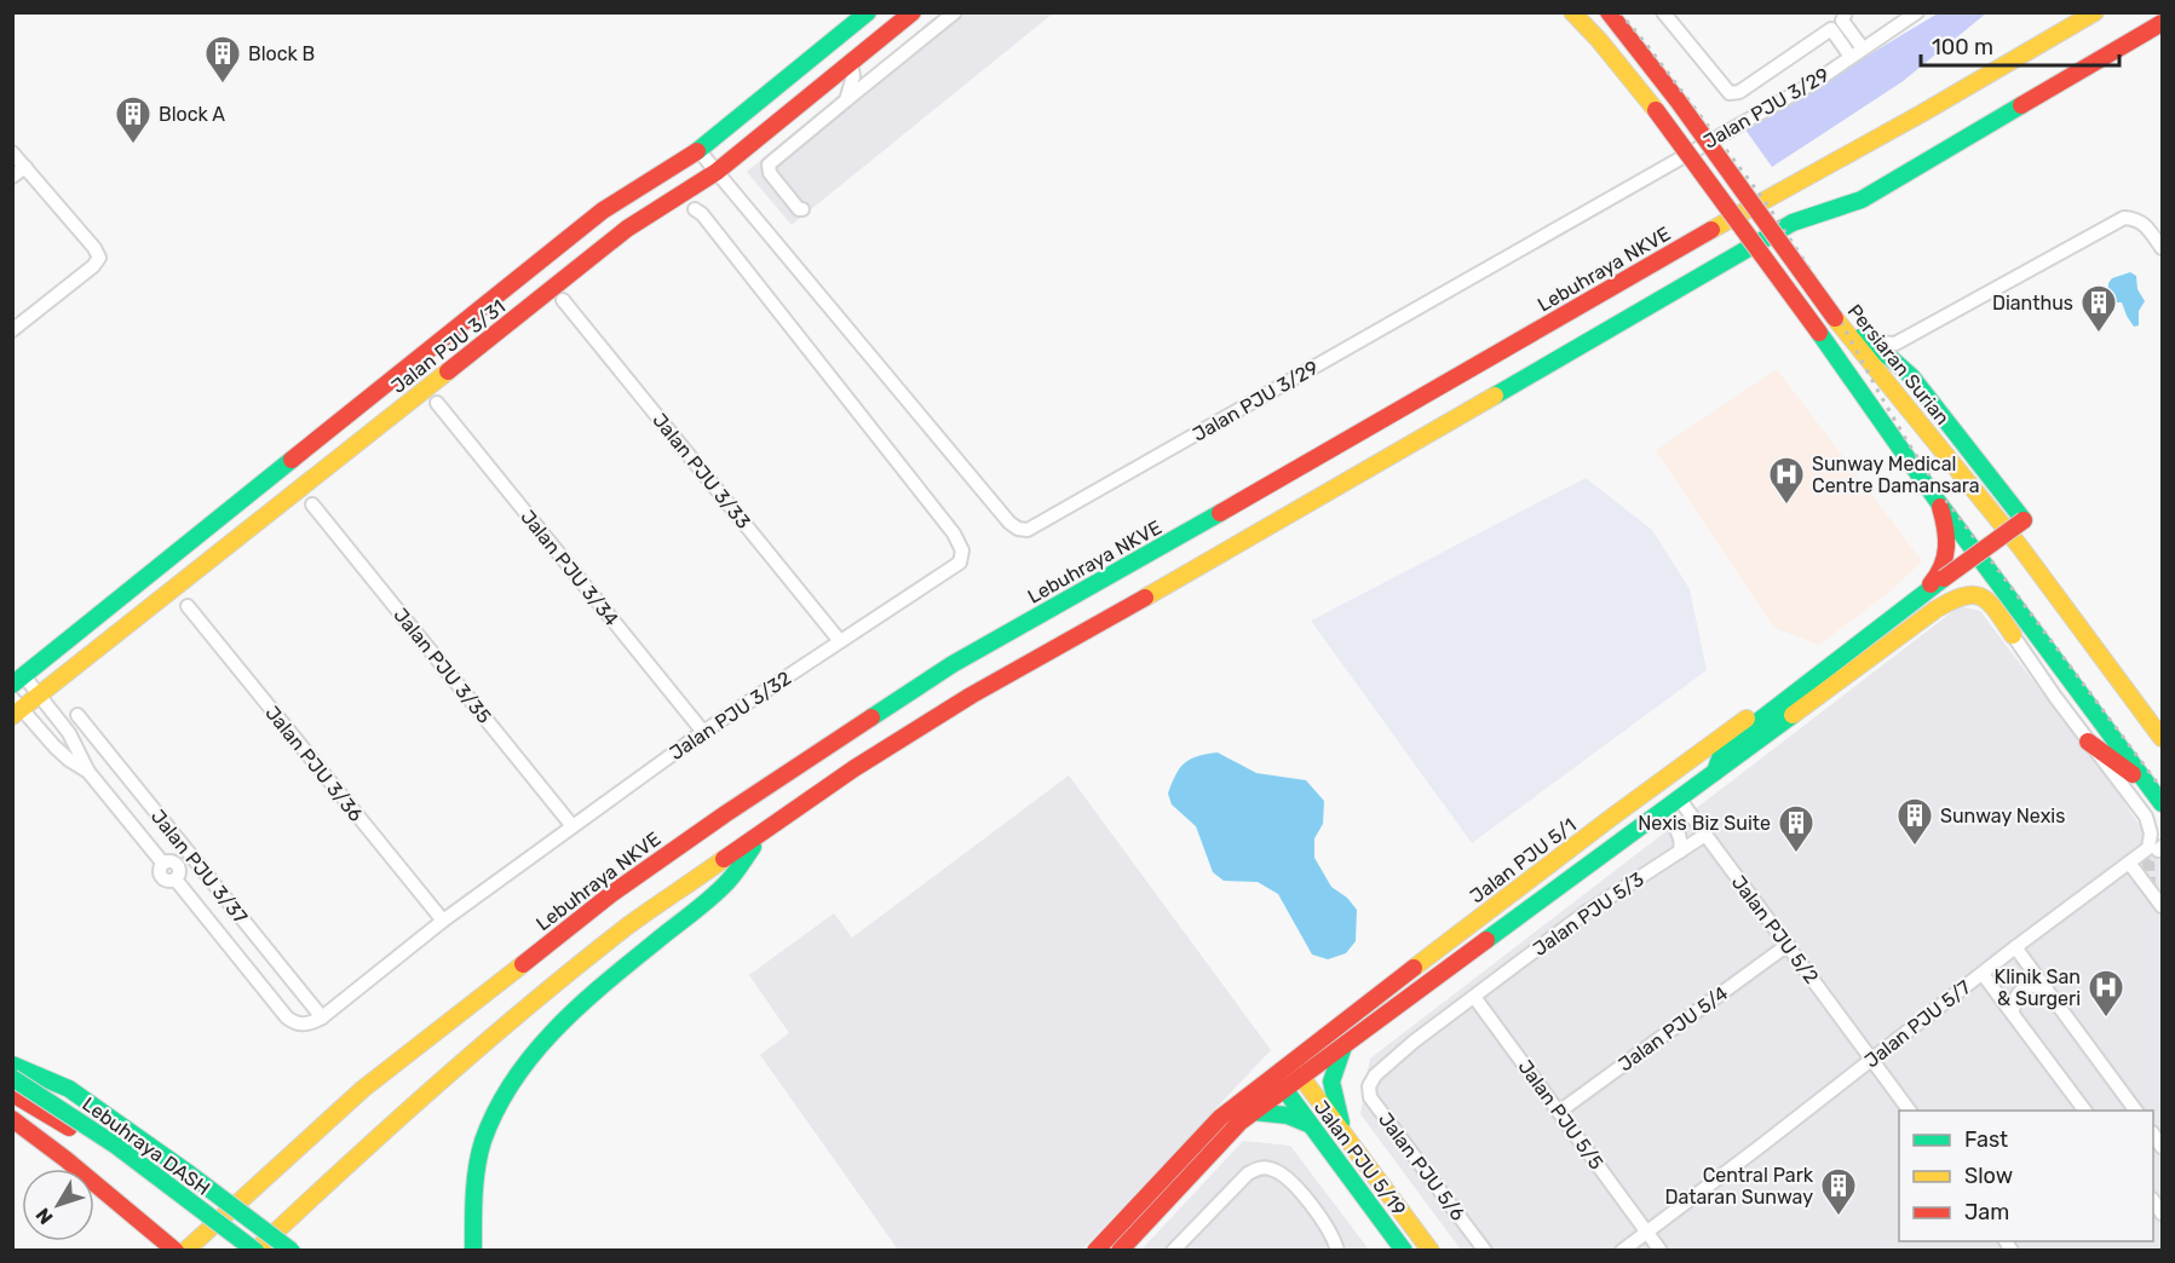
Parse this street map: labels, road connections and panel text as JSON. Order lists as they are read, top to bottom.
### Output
{
  "streets": {
    "main road": [
      "Lebuhraya NKVE",
      "Jalan PJU 3/31",
      "Persiaran Surian",
      "Jalan PJU 5/1",
      "Lebuhraya DASH",
      "Jalan PJU 5/19"
    ],
    "street": [
      "Jalan PJU 3/29",
      "Jalan PJU 3/33",
      "Jalan PJU 3/34",
      "Jalan PJU 3/35",
      "Jalan PJU 3/32",
      "Jalan PJU 3/36",
      "Jalan PJU 3/37",
      "Jalan PJU 5/3",
      "Jalan PJU 5/2",
      "Jalan PJU 5/7",
      "Jalan PJU 5/4",
      "Jalan PJU 5/5",
      "Jalan PJU 5/6"
    ]
  },
  "crossings": [
    ["Jalan PJU 3/29", "Jalan PJU 3/31"],
    ["Jalan PJU 3/33", "Jalan PJU 3/32"],
    ["Jalan PJU 3/34", "Jalan PJU 3/32"],
    ["Jalan PJU 3/35", "Jalan PJU 3/32"],
    ["Jalan PJU 3/32", "Jalan PJU 3/36"],
    ["Jalan PJU 3/32", "Jalan PJU 3/37"],
    ["Jalan PJU 5/3", "Jalan PJU 5/2"],
    ["Jalan PJU 5/3", "Jalan PJU 5/5"],
    ["Jalan PJU 5/3", "Jalan PJU 5/6"],
    ["Jalan PJU 5/2", "Jalan PJU 5/7"],
    ["Jalan PJU 5/2", "Jalan PJU 5/4"],
    ["Jalan PJU 5/7", "Jalan PJU 5/5"],
    ["Jalan PJU 5/4", "Jalan PJU 5/5"],
    ["Jalan PJU 5/5", "Jalan PJU 5/6"]
  ],
  "places": {
    "building": [
      "Block B",
      "Block A",
      "Dianthus",
      "Sunway Nexis",
      "Nexis Biz Suite",
      "Central Park Dataran Sunway"
    ],
    "hospital": ["Sunway Medical Centre Damansara", "Klinik San & Surgeri"]
  },
  "legend": ["Fast", "Slow", "Jam"],
  "scale_bar": "100 m",
  "north": "bottom left"
}
